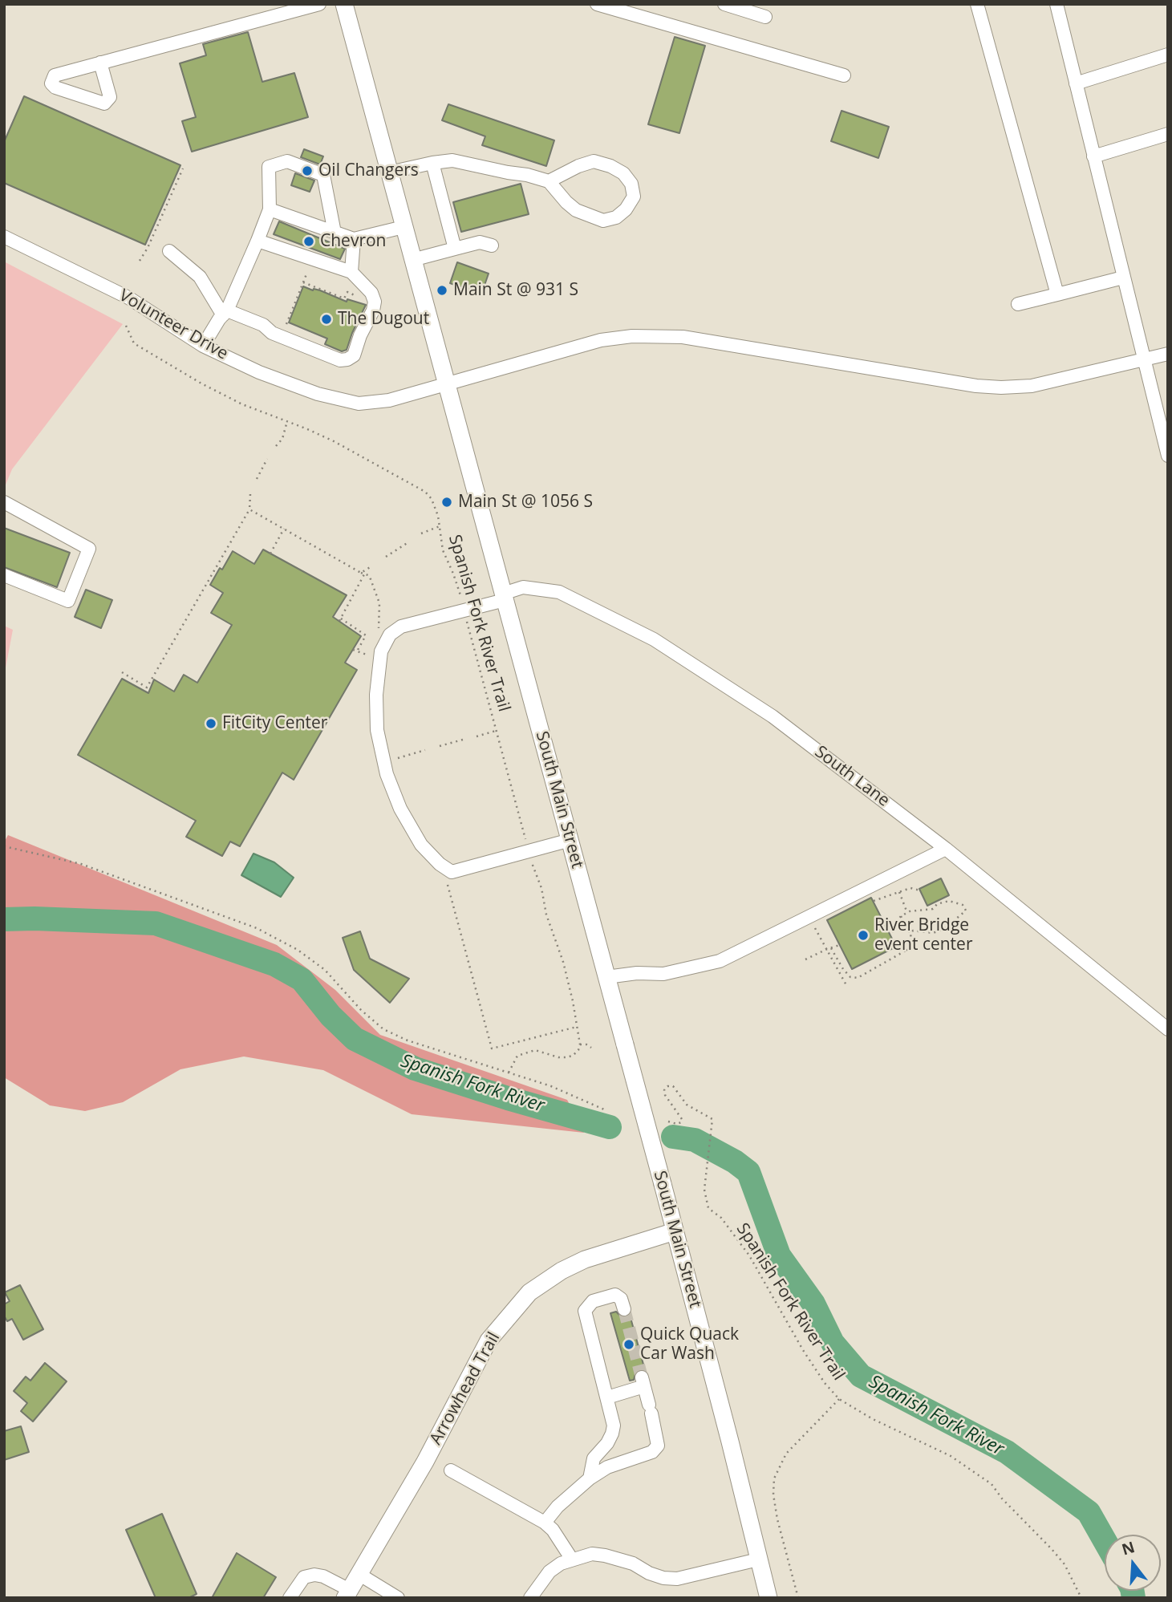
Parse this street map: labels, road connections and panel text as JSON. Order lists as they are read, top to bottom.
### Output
{
  "streets": {
    "main road": ["South Main Street", "Arrowhead Trail"],
    "street": ["Volunteer Drive", "South Lane"],
    "path": ["Spanish Fork River Trail"]
  },
  "crossings": [
    ["Volunteer Drive", "South Main Street"],
    ["Spanish Fork River Trail", "South Lane"],
    ["South Lane", "South Main Street"],
    ["South Main Street", "Arrowhead Trail"]
  ],
  "water": ["Spanish Fork River"],
  "places": [
    "Oil Changers",
    "Chevron",
    "Main St @ 931 S",
    "The Dugout",
    "Main St @ 1056 S",
    "FitCity Center",
    "River Bridge event center",
    "Quick Quack Car Wash"
  ],
  "north": "top"
}
